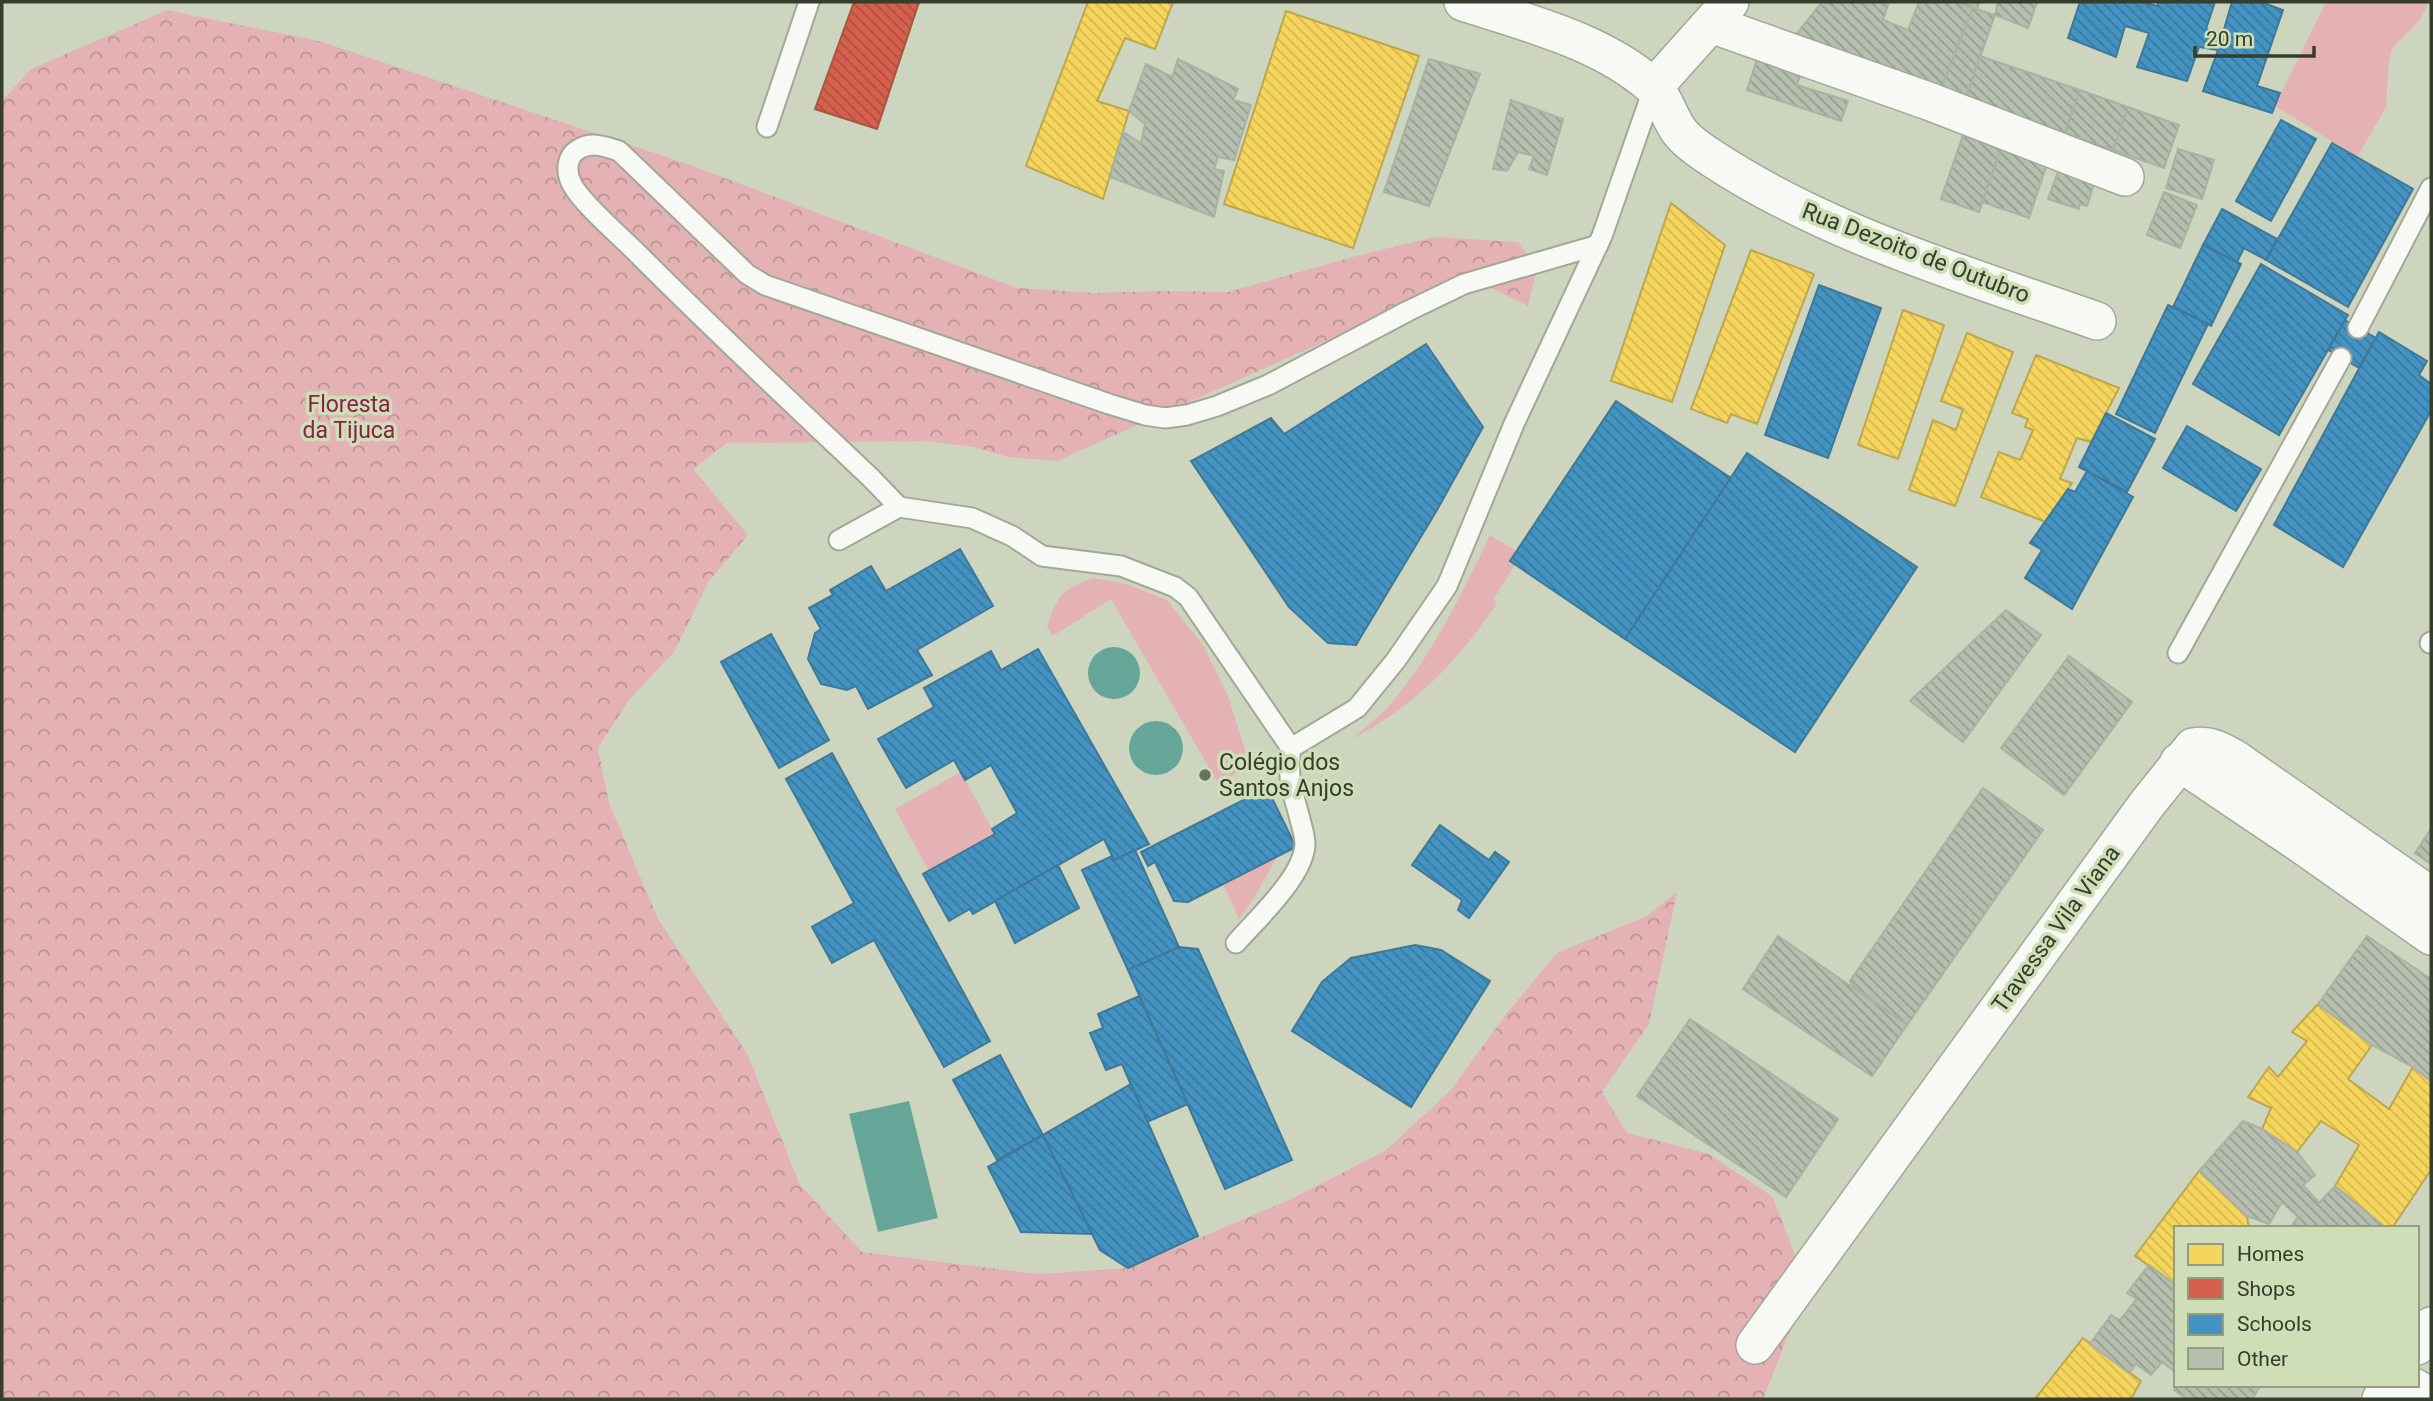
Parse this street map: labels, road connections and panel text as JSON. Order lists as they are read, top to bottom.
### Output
{
  "streets": {
    "street": ["Rua Dezoito de Outubro", "Travessa Vila Viana"]
  },
  "parks": ["Floresta da Tijuca"],
  "places": ["Colégio dos Santos Anjos"],
  "legend": [
    "Homes",
    "Shops",
    "Schools",
    "Other"
  ],
  "scale_bar": "20 m"
}
